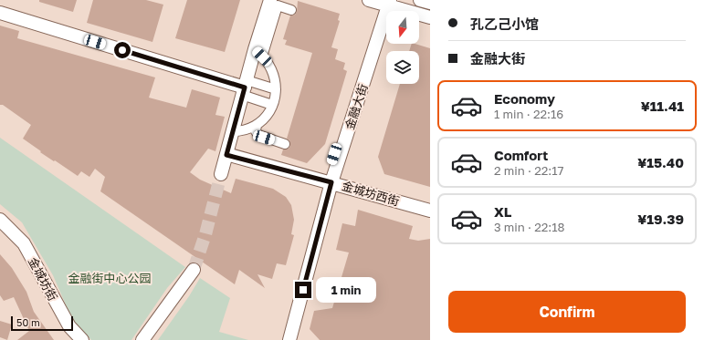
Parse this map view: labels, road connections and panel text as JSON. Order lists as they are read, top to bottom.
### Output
{
  "streets": {
    "street": ["金融大街", "金城坊西街", "金城坊街"]
  },
  "crossings": [
    ["金融大街", "金城坊西街"]
  ],
  "parks": ["金融街中心公园"],
  "scale_bar": "50 m",
  "north": "bottom",
  "page": {
    "banner": ["孔乙己小馆", "金融大街"],
    "list": [
      {
        "name": "Economy",
        "note": "1 min · 22:16",
        "value": "¥11.41"
      },
      {
        "name": "Comfort",
        "note": "2 min · 22:17",
        "value": "¥15.40"
      },
      {
        "name": "XL",
        "note": "3 min · 22:18",
        "value": "¥19.39"
      }
    ],
    "bubble": "1 min",
    "buttons": "Confirm",
    "scale": "50 m"
  }
}
